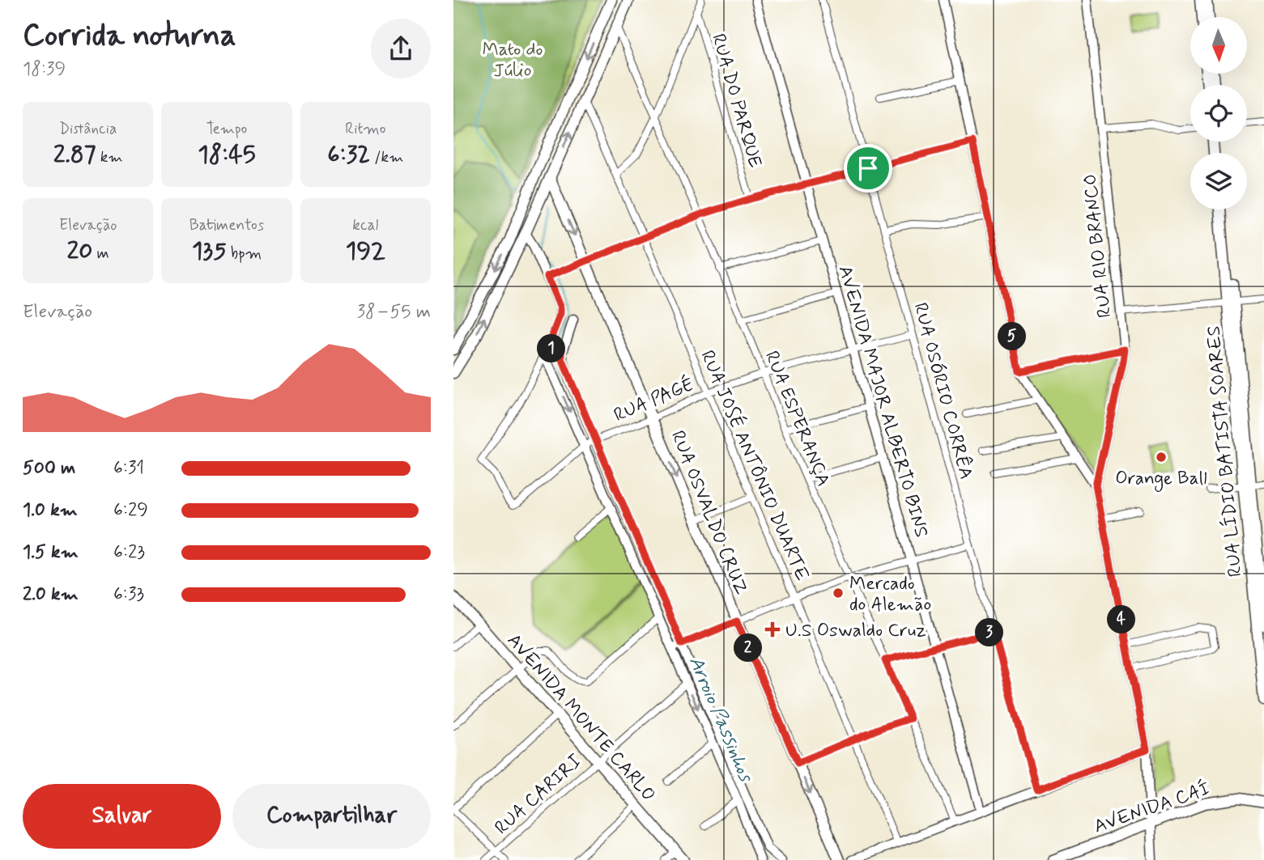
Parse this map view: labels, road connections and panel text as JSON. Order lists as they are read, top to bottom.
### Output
{
  "streets": {
    "main road": [
      "RUA LÍDIO BATISTA SOARES",
      "RUA OSVALDO CRUZ",
      "AVENIDA MONTE CARLO",
      "AVENIDA CAÍ"
    ],
    "street": [
      "RUA DO PARQUE",
      "RUA RIO BRANCO",
      "RUA OSÓRIO CORRÊA",
      "RUA PAGÉ",
      "AVENIDA MAJOR ALBERTO BINS",
      "RUA ESPERANÇA",
      "RUA JOSÉ ANTÔNIO DUARTE",
      "RUA CARIRI"
    ]
  },
  "crossings": [
    ["RUA OSÓRIO CORRÊA", "RUA PAGÉ"],
    ["RUA PAGÉ", "AVENIDA MAJOR ALBERTO BINS"],
    ["RUA PAGÉ", "RUA ESPERANÇA"],
    ["RUA PAGÉ", "RUA JOSÉ ANTÔNIO DUARTE"],
    ["RUA PAGÉ", "RUA OSVALDO CRUZ"],
    ["AVENIDA MONTE CARLO", "RUA CARIRI"]
  ],
  "one_way": ["RUA OSVALDO CRUZ"],
  "water": ["Arroio Passinhos"],
  "parks": ["Mato do Júlio"],
  "places": {
    "other": ["Orange Ball", "Mercado do Alemão"],
    "health": ["U.S Oswaldo Cruz"]
  },
  "north": "bottom",
  "page": {
    "heading": ["Corrida noturna", "18:39"],
    "stats": [
      ["Distância", "2.87 km"],
      ["Tempo", "18:45"],
      ["Ritmo", "6:32 /km"],
      ["Elevação", "20 m"],
      ["Batimentos", "135 bpm"],
      ["kcal", "192"]
    ],
    "chart": ["Elevação", "38–55 m"],
    "pins": [
      "5",
      "1",
      "4",
      "3",
      "2"
    ],
    "list": [
      {
        "name": "500 m",
        "note": "6:31"
      },
      {
        "name": "1.0 km",
        "note": "6:29"
      },
      {
        "name": "1.5 km",
        "note": "6:23"
      },
      {
        "name": "2.0 km",
        "note": "6:33"
      }
    ],
    "buttons": ["Salvar", "Compartilhar"]
  }
}
